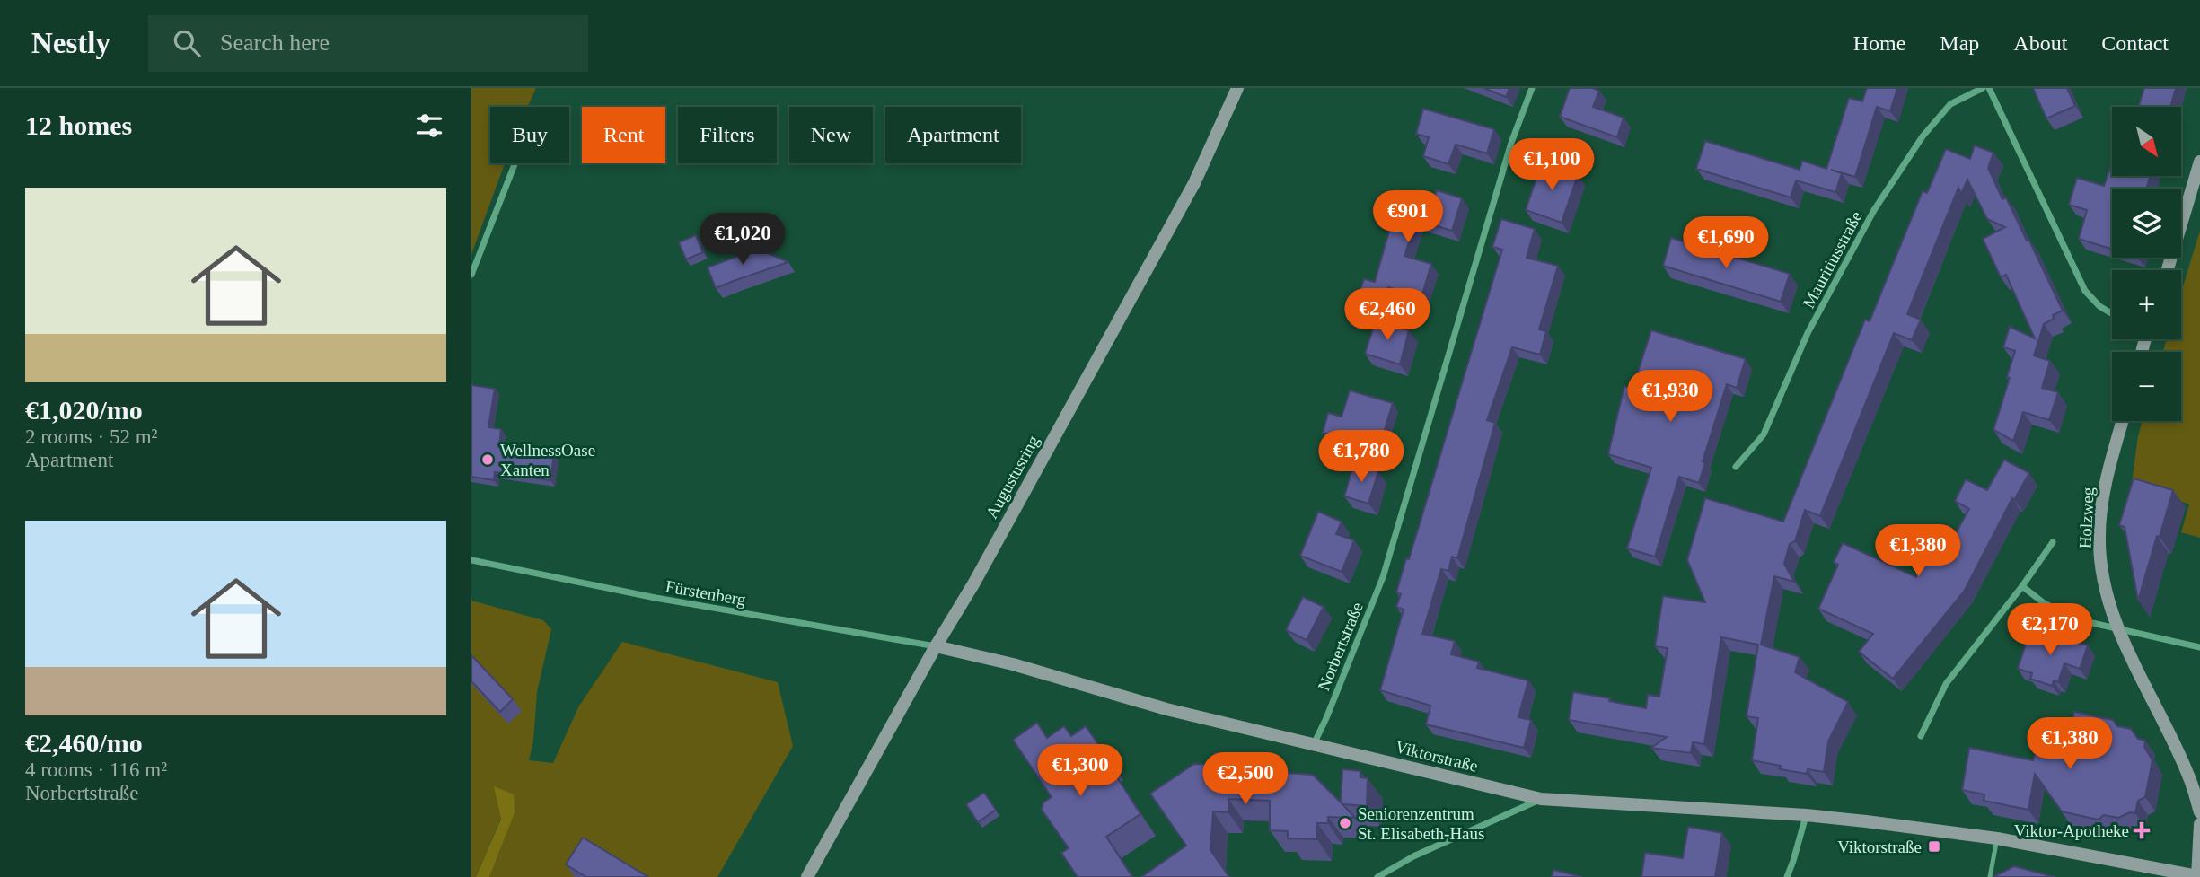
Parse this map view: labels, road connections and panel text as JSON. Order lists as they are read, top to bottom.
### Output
{
  "streets": {
    "street": [
      "Mauritiusstraße",
      "Augustusring",
      "Holzweg",
      "Fürstenberg",
      "Norbertstraße",
      "Viktorstraße"
    ]
  },
  "crossings": [
    ["Augustusring", "Fürstenberg"],
    ["Augustusring", "Viktorstraße"],
    ["Fürstenberg", "Viktorstraße"],
    ["Norbertstraße", "Viktorstraße"]
  ],
  "places": {
    "other": ["WellnessOase Xanten", "Seniorenzentrum St. Elisabeth-Haus"],
    "health": ["Viktor-Apotheke"],
    "transit": ["Viktorstraße"]
  },
  "north": "bottom right",
  "page": {
    "header": "Nestly",
    "search": "Search here",
    "nav": [
      "Home",
      "Map",
      "About",
      "Contact"
    ],
    "heading": "12 homes",
    "map_buttons": ["+", "−"],
    "chip": [
      "Buy",
      "Rent",
      "Filters",
      "New",
      "Apartment"
    ],
    "price": [
      "€1,100",
      "€901",
      "€1,020",
      "€1,690",
      "€2,460",
      "€1,930",
      "€1,780",
      "€1,380",
      "€2,170",
      "€1,380",
      "€1,300",
      "€2,500"
    ],
    "list": [
      {
        "name": "€1,020/mo",
        "note": "2 rooms · 52 m² · Apartment"
      },
      {
        "name": "€2,460/mo",
        "note": "4 rooms · 116 m² · Norbertstraße"
      }
    ]
  }
}
